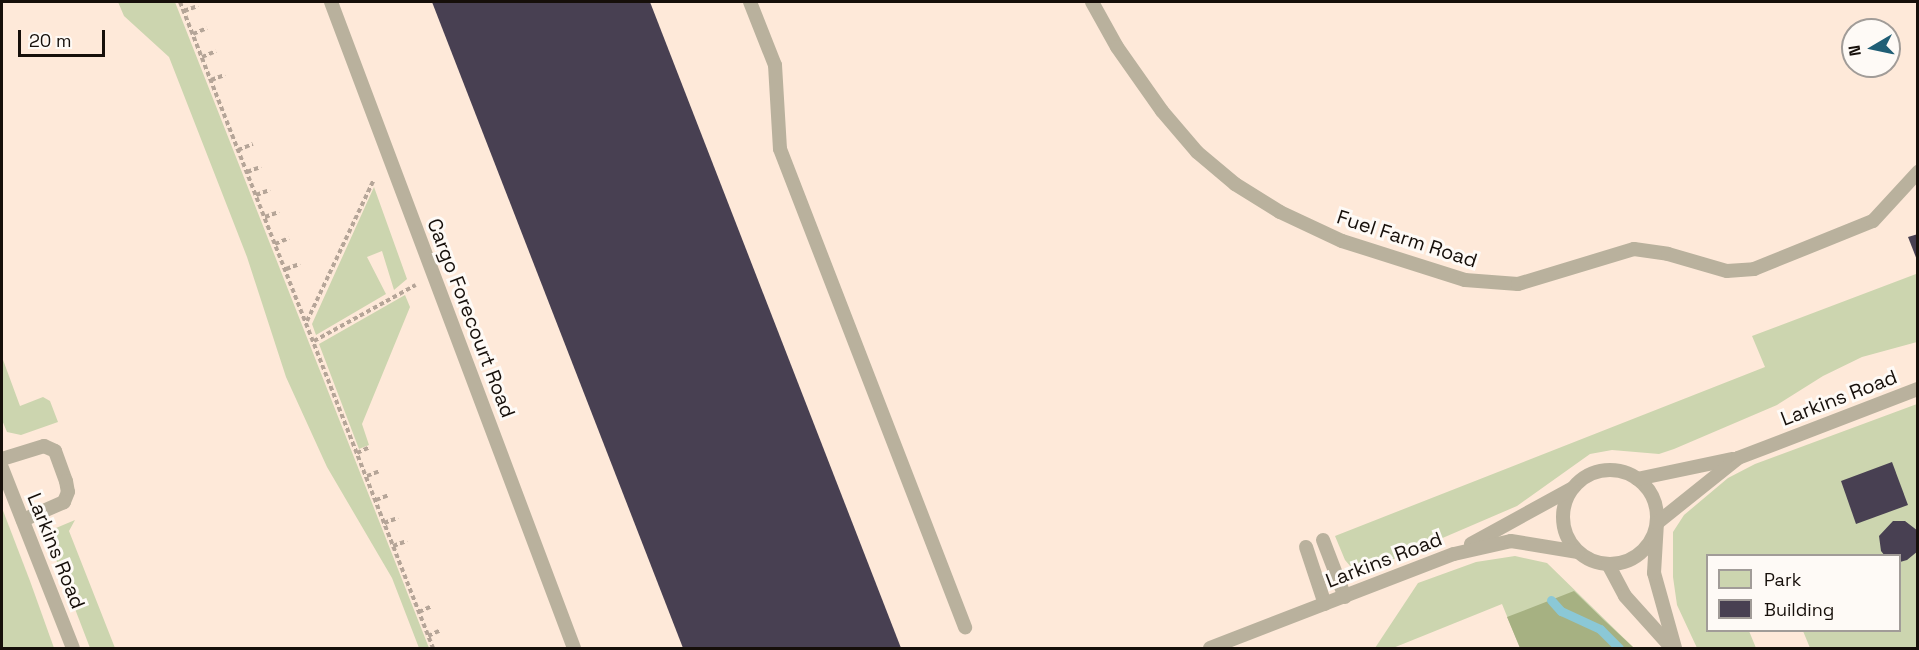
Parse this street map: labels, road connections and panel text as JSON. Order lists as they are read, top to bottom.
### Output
{
  "streets": {
    "lane": ["Fuel Farm Road", "Cargo Forecourt Road", "Larkins Road"]
  },
  "legend": ["Park", "Building"],
  "scale_bar": "20 m",
  "north": "left"
}
